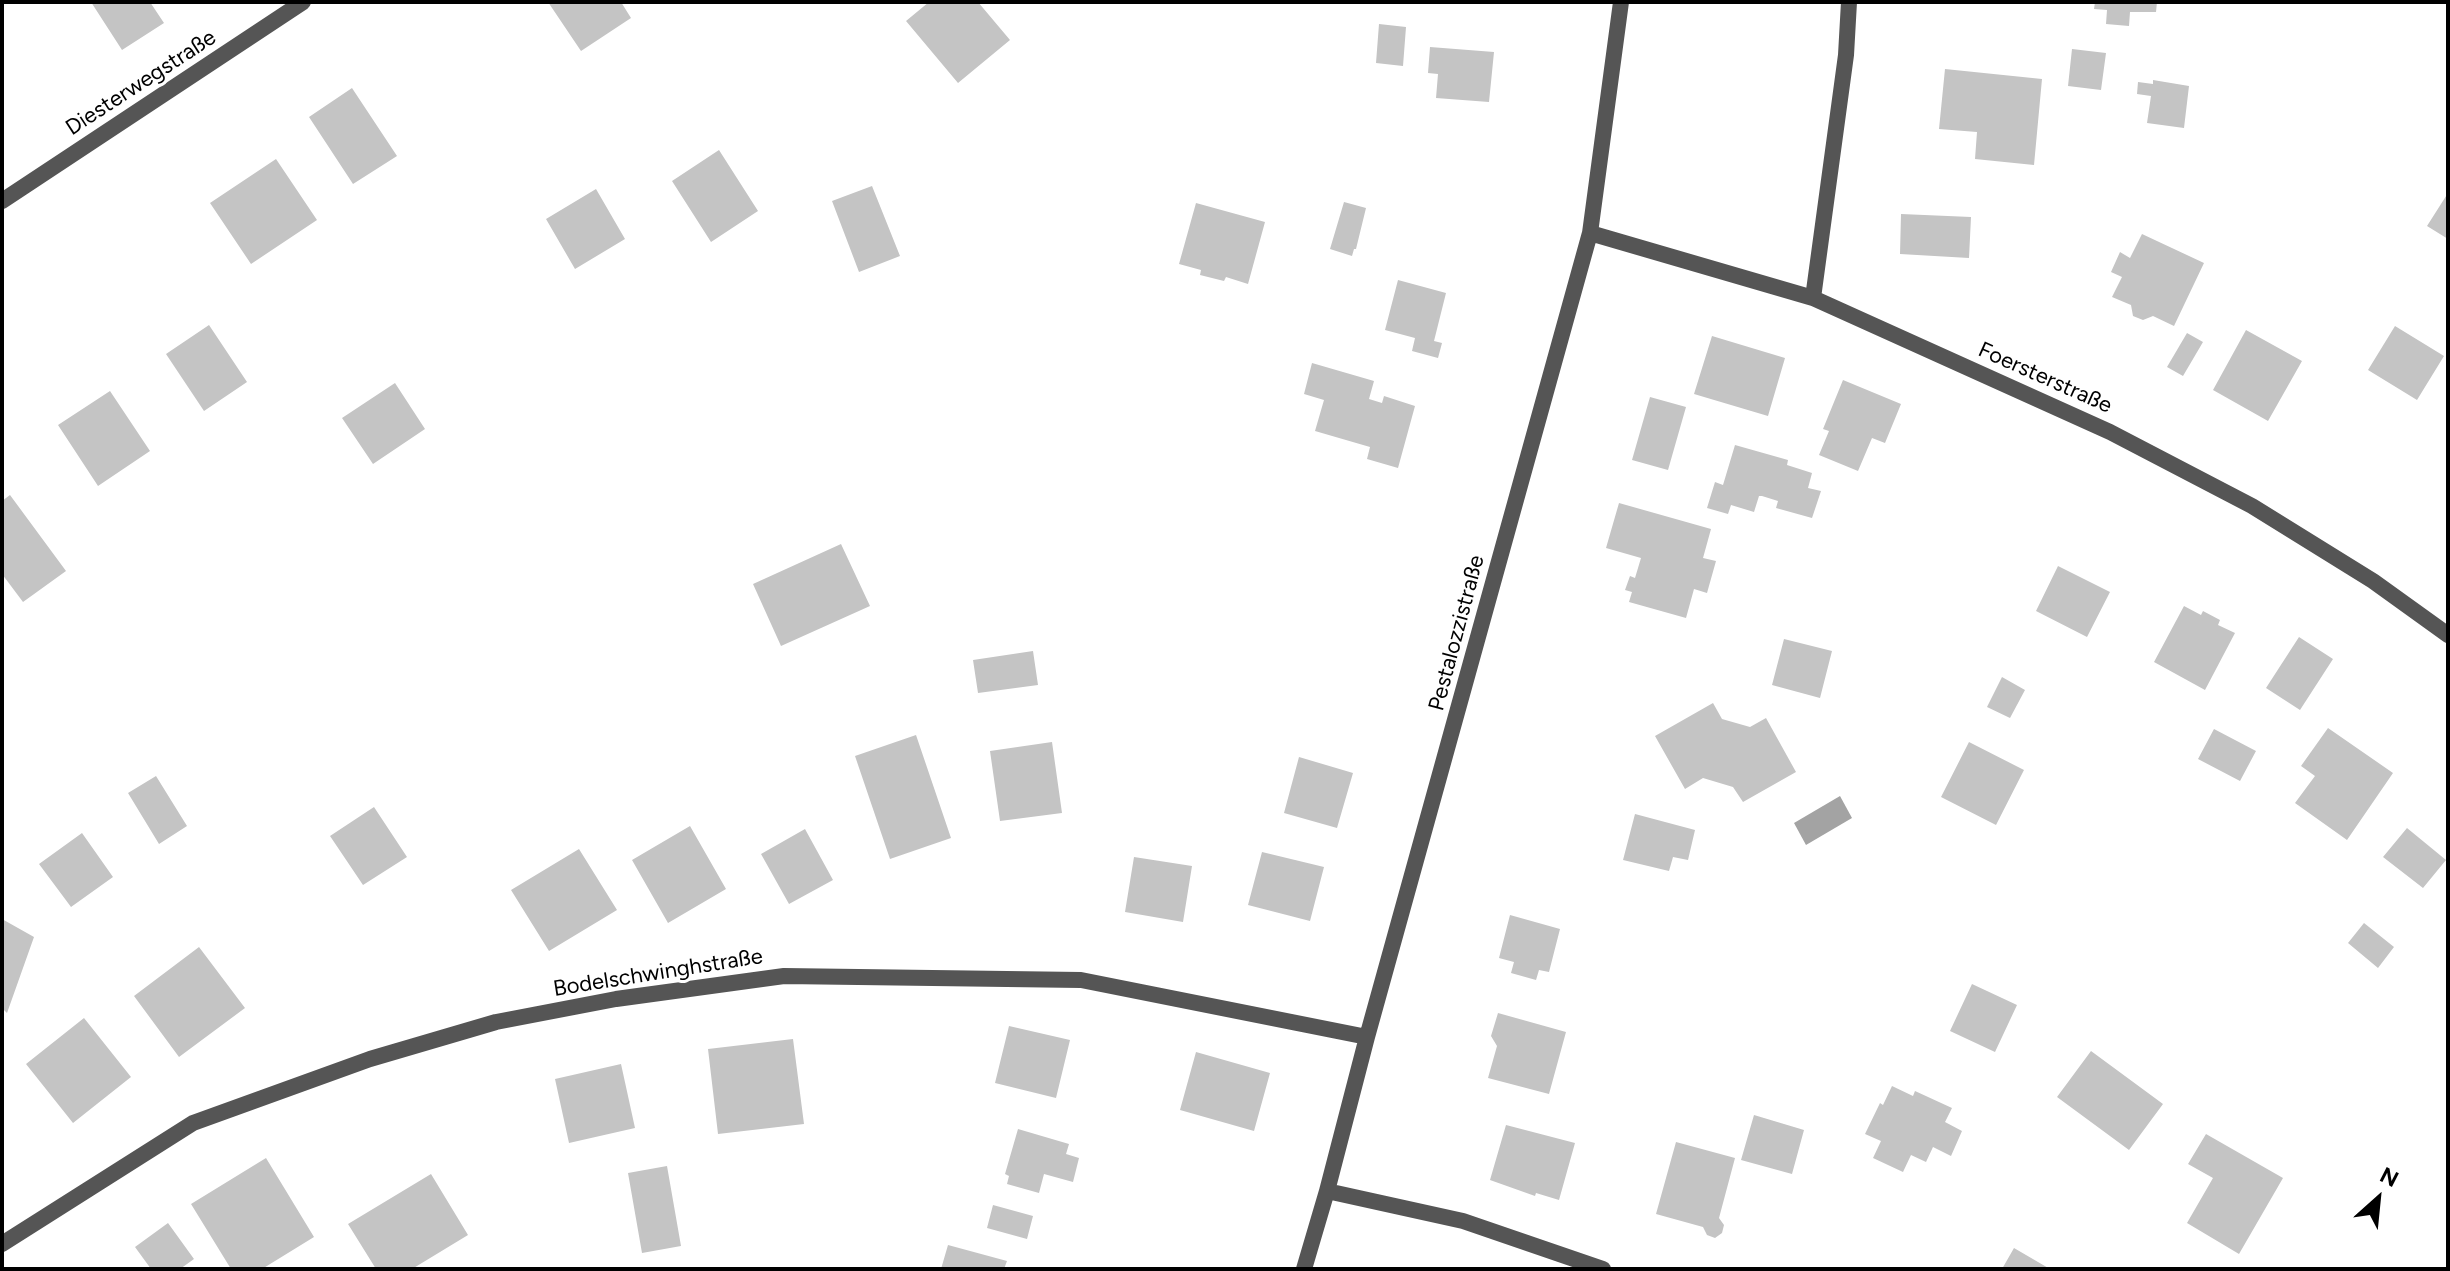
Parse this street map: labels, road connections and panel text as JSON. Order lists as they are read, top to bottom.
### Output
{
  "streets": {
    "street": [
      "Diesterwegstraße",
      "Foersterstraße",
      "Pestalozzistraße",
      "Bodelschwinghstraße"
    ]
  },
  "crossings": [
    ["Foersterstraße", "Pestalozzistraße"],
    ["Pestalozzistraße", "Bodelschwinghstraße"]
  ],
  "north": "top right"
}
